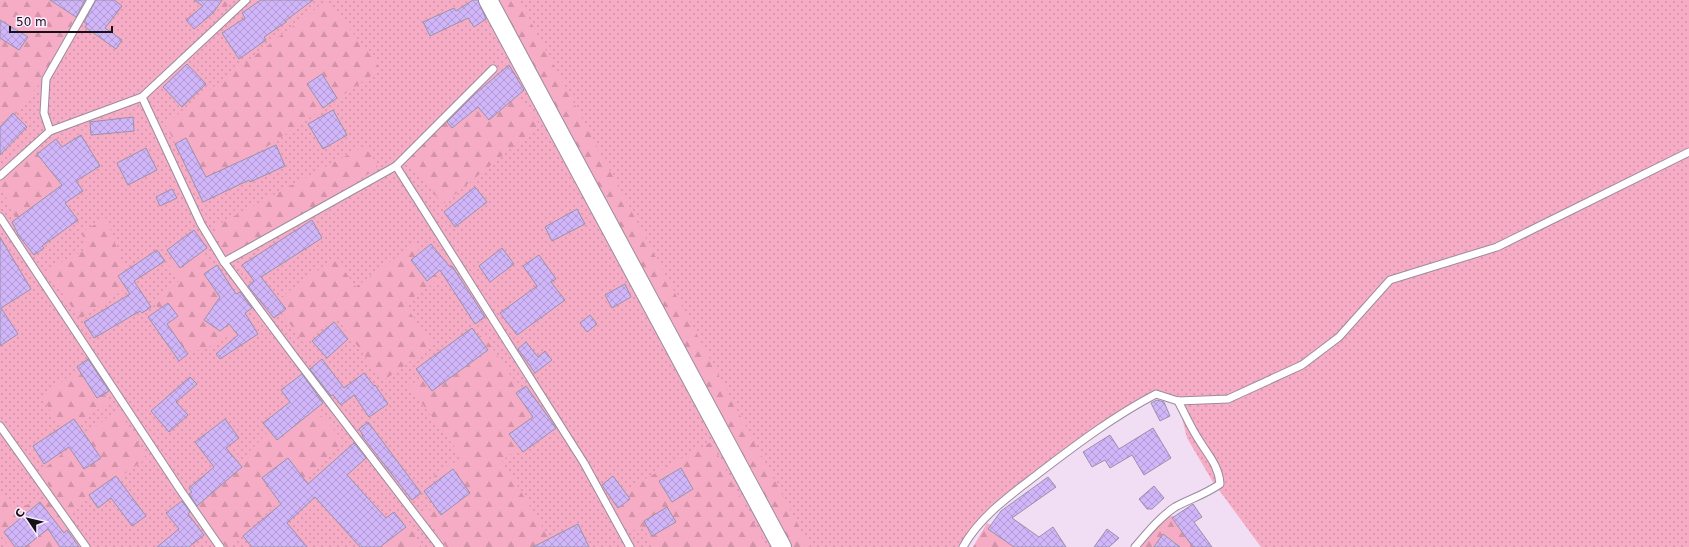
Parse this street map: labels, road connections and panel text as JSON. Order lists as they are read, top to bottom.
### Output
{
  "scale_bar": "50 m",
  "north": "top left"
}
